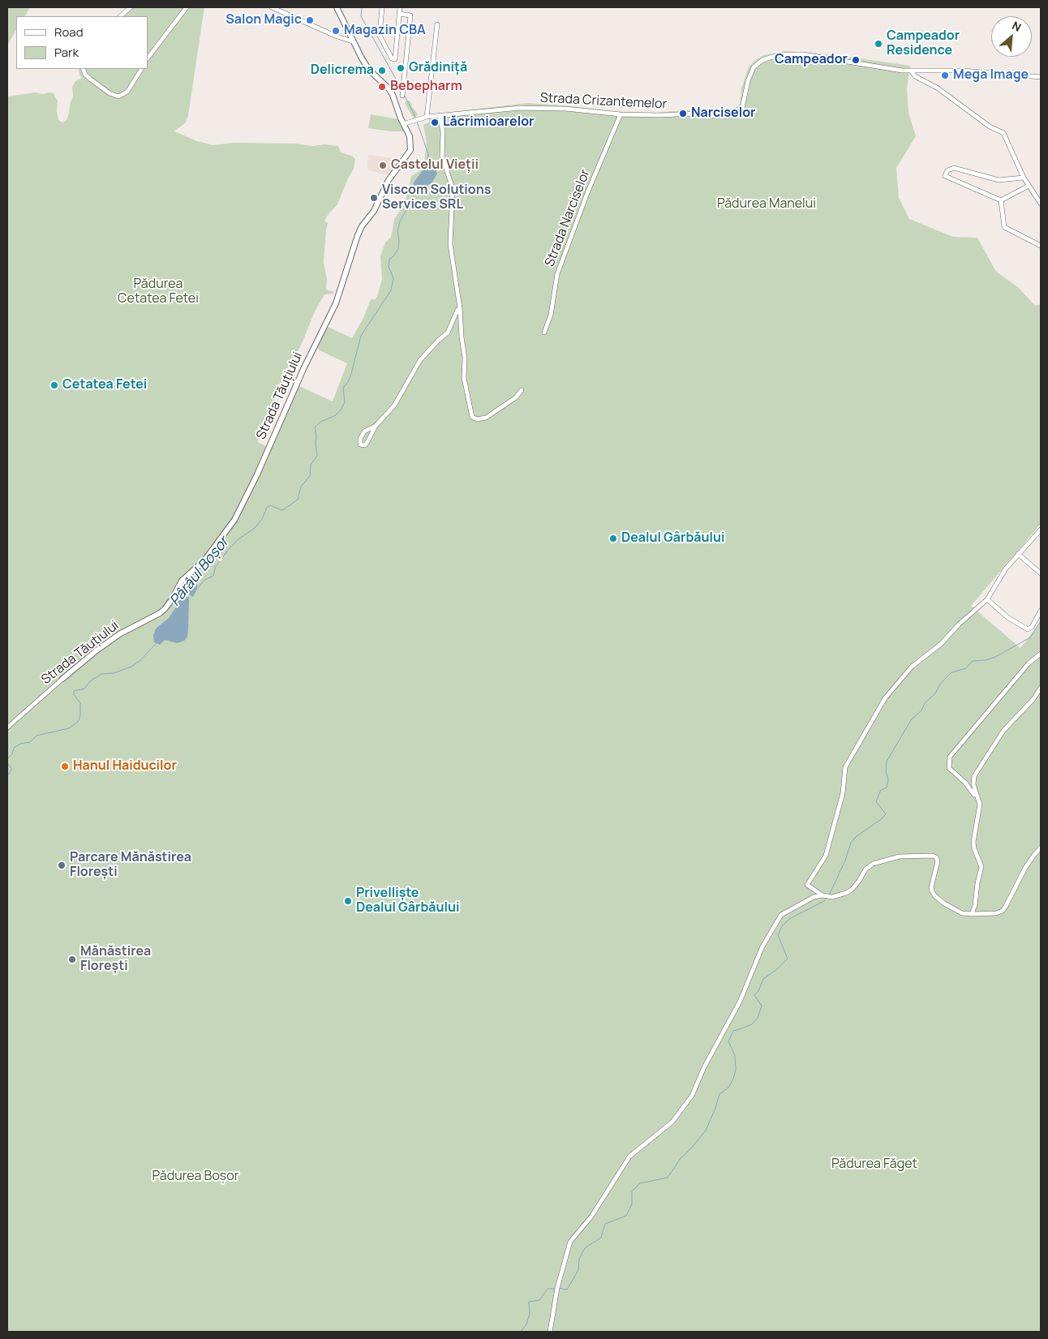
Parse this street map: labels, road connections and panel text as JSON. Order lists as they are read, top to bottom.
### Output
{
  "streets": {
    "main road": ["Strada Tăuțiului"],
    "street": ["Strada Crizantemelor", "Strada Narciselor"]
  },
  "crossings": [
    ["Strada Crizantemelor", "Strada Narciselor"],
    ["Strada Crizantemelor", "Strada Tăuțiului"]
  ],
  "water": ["Pârâul Boșor"],
  "parks": [
    "Pădurea Manelui",
    "Pădurea Cetatea Fetei",
    "Pădurea Făget",
    "Pădurea Boșor"
  ],
  "places": [
    "Salon Magic",
    "Magazin CBA",
    "Campeador Residence",
    "Campeador",
    "Grădiniță",
    "Delicrema",
    "Mega Image",
    "Bebepharm",
    "Narciselor",
    "Lăcrimioarelor",
    "Castelul Vieții",
    "Viscom Solutions Services SRL",
    "Cetatea Fetei",
    "Dealul Gârbăului",
    "Hanul Haiducilor",
    "Parcare Mănăstirea Florești",
    "Privelliște Dealul Gârbăului",
    "Mănăstirea Florești"
  ],
  "legend": ["Road", "Park"],
  "north": "top right"
}
